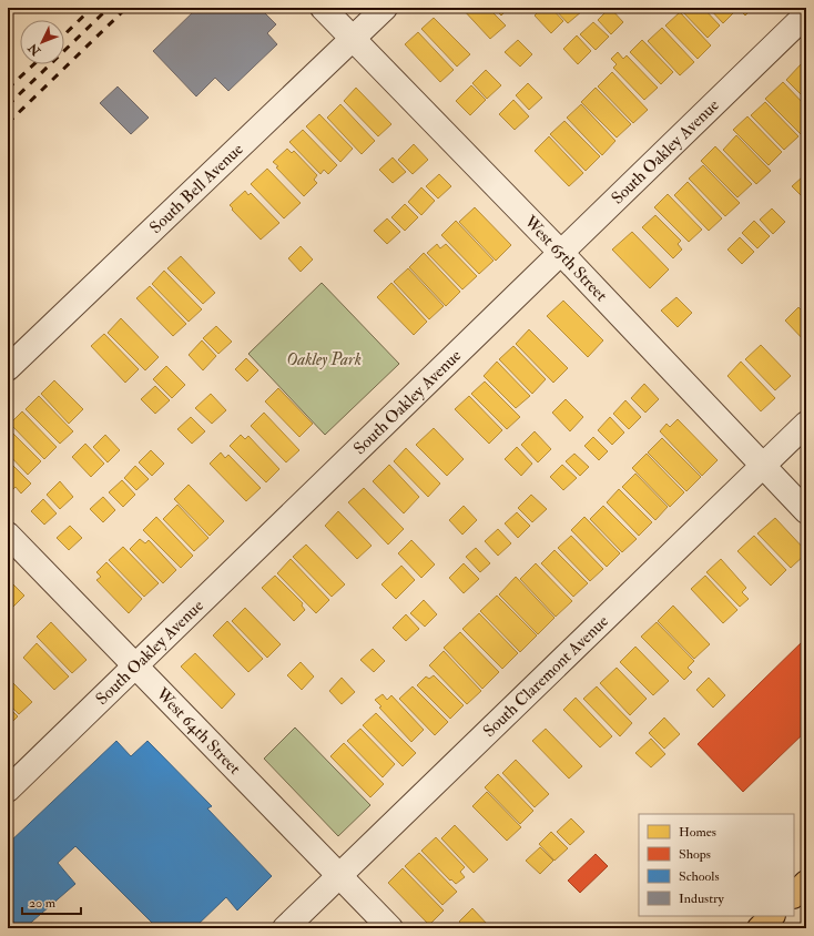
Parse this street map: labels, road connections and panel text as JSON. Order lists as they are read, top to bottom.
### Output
{
  "streets": {
    "street": [
      "South Oakley Avenue",
      "South Bell Avenue",
      "West 65th Street",
      "South Claremont Avenue",
      "West 64th Street"
    ]
  },
  "crossings": [
    ["South Oakley Avenue", "West 65th Street"],
    ["South Oakley Avenue", "West 64th Street"],
    ["South Bell Avenue", "West 65th Street"],
    ["West 65th Street", "South Claremont Avenue"],
    ["South Claremont Avenue", "West 64th Street"]
  ],
  "parks": ["Oakley Park"],
  "legend": [
    "Homes",
    "Shops",
    "Schools",
    "Industry"
  ],
  "scale_bar": "20 m",
  "north": "bottom left"
}
